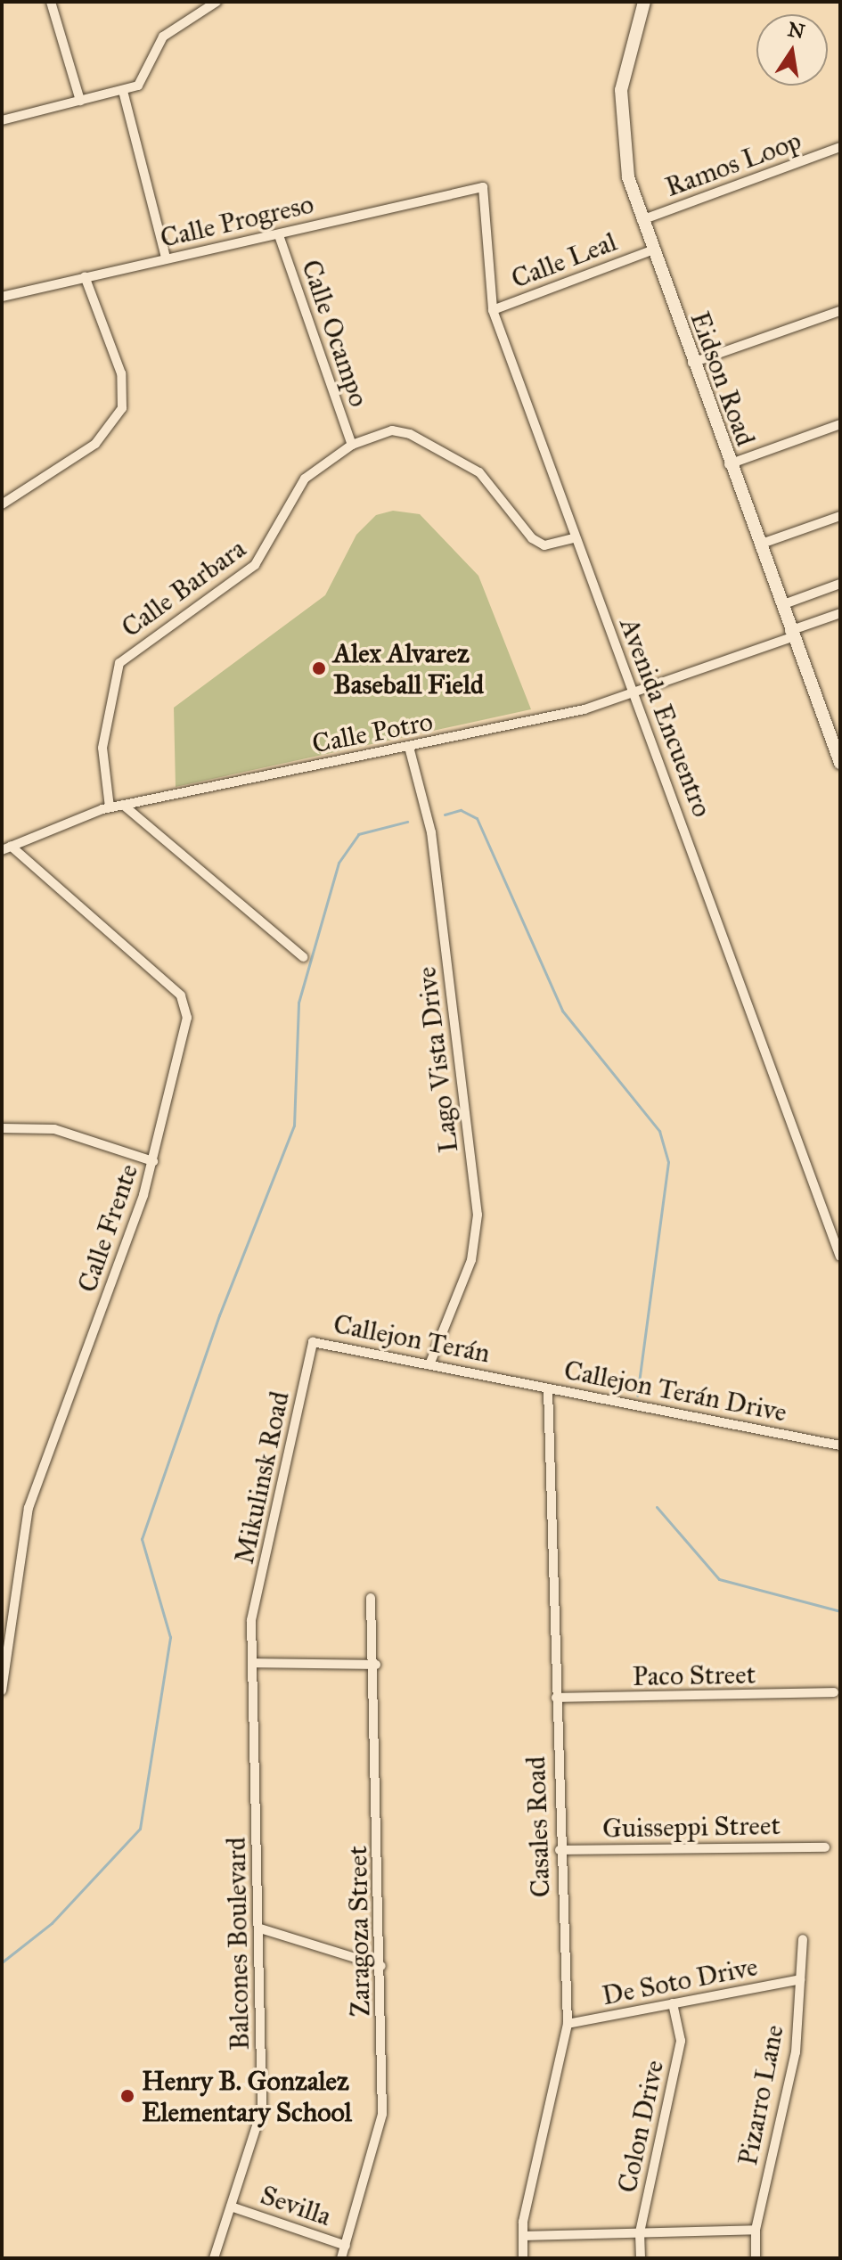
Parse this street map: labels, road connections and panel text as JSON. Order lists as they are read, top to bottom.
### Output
{
  "streets": {
    "street": [
      "Ramos Loop",
      "Calle Progreso",
      "Calle Leal",
      "Calle Ocampo",
      "Eidson Road",
      "Calle Barbara",
      "Avenida Encuentro",
      "Calle Potro",
      "Lago Vista Drive",
      "Calle Frente",
      "Callejon Terán",
      "Callejon Terán Drive",
      "Mikulinsk Road",
      "Paco Street",
      "Casales Road",
      "Guisseppi Street",
      "Zaragoza Street",
      "Balcones Boulevard",
      "De Soto Drive",
      "Pizarro Lane",
      "Colon Drive",
      "Sevilla"
    ]
  },
  "crossings": [
    ["Ramos Loop", "Eidson Road"],
    ["Calle Progreso", "Calle Ocampo"],
    ["Calle Progreso", "Avenida Encuentro"],
    ["Calle Leal", "Eidson Road"],
    ["Calle Leal", "Avenida Encuentro"],
    ["Calle Ocampo", "Calle Barbara"],
    ["Eidson Road", "Calle Potro"],
    ["Calle Barbara", "Avenida Encuentro"],
    ["Calle Barbara", "Calle Potro"],
    ["Avenida Encuentro", "Calle Potro"],
    ["Calle Potro", "Lago Vista Drive"],
    ["Calle Potro", "Calle Frente"],
    ["Lago Vista Drive", "Callejon Terán"],
    ["Callejon Terán", "Callejon Terán Drive"],
    ["Callejon Terán", "Mikulinsk Road"],
    ["Callejon Terán Drive", "Casales Road"],
    ["Mikulinsk Road", "Balcones Boulevard"],
    ["Paco Street", "Casales Road"],
    ["Casales Road", "Guisseppi Street"],
    ["Casales Road", "De Soto Drive"],
    ["Zaragoza Street", "Sevilla"],
    ["Balcones Boulevard", "Sevilla"],
    ["De Soto Drive", "Pizarro Lane"],
    ["De Soto Drive", "Colon Drive"]
  ],
  "places": ["Alex Alvarez Baseball Field", "Henry B. Gonzalez Elementary School"],
  "north": "top"
}
